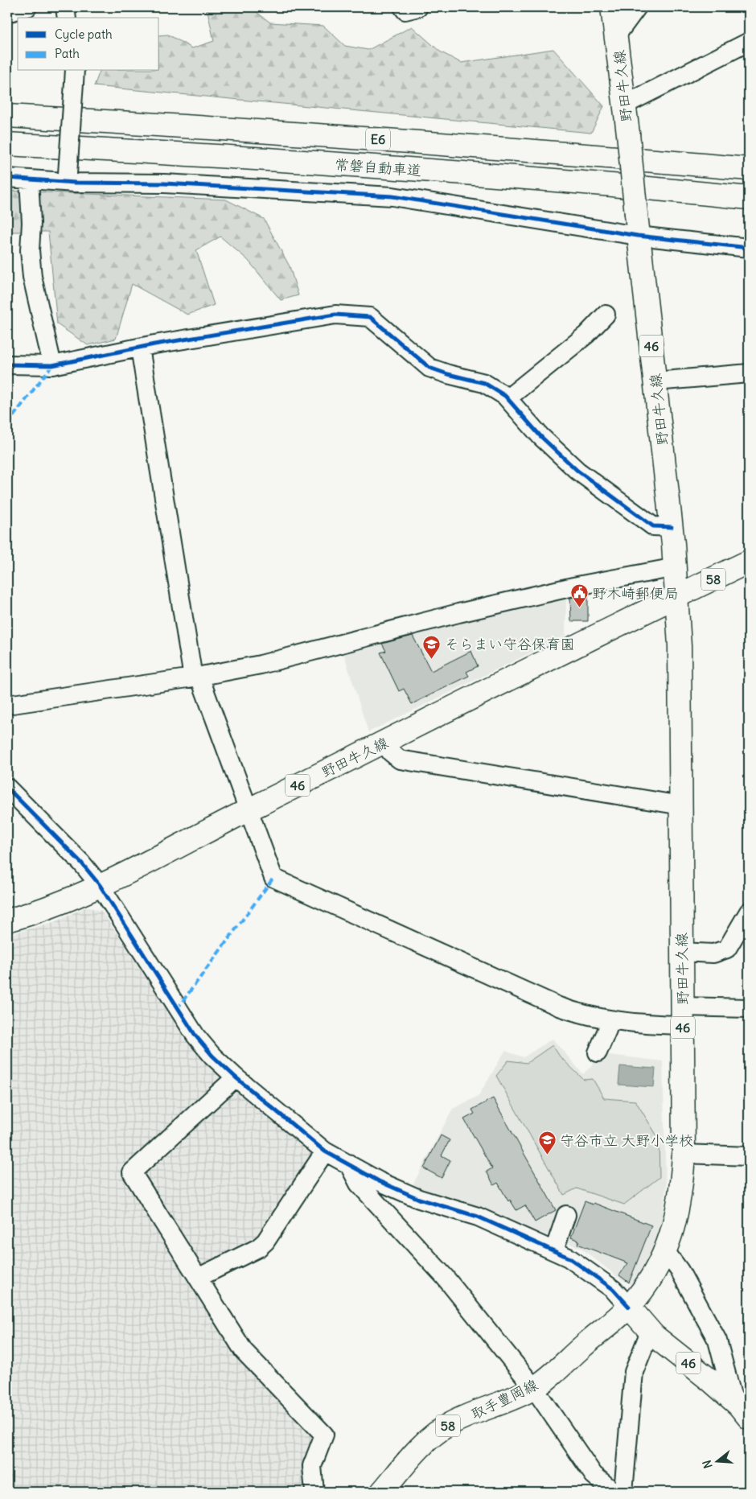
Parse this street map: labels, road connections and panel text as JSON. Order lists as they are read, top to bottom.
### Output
{
  "streets": {
    "main road": [
      "野田牛久線",
      "E6",
      "常磐自動車道",
      "46",
      "58",
      "取手豊岡線"
    ]
  },
  "crossings": [
    ["野田牛久線", "46"],
    ["野田牛久線", "58"],
    ["野田牛久線", "取手豊岡線"],
    ["46", "取手豊岡線"]
  ],
  "places": {
    "public building": ["野木崎郵便局"],
    "school or university": ["そらまい守谷保育園", "守谷市立 大野小学校"]
  },
  "legend": ["Cycle path", "Path"],
  "north": "left"
}
